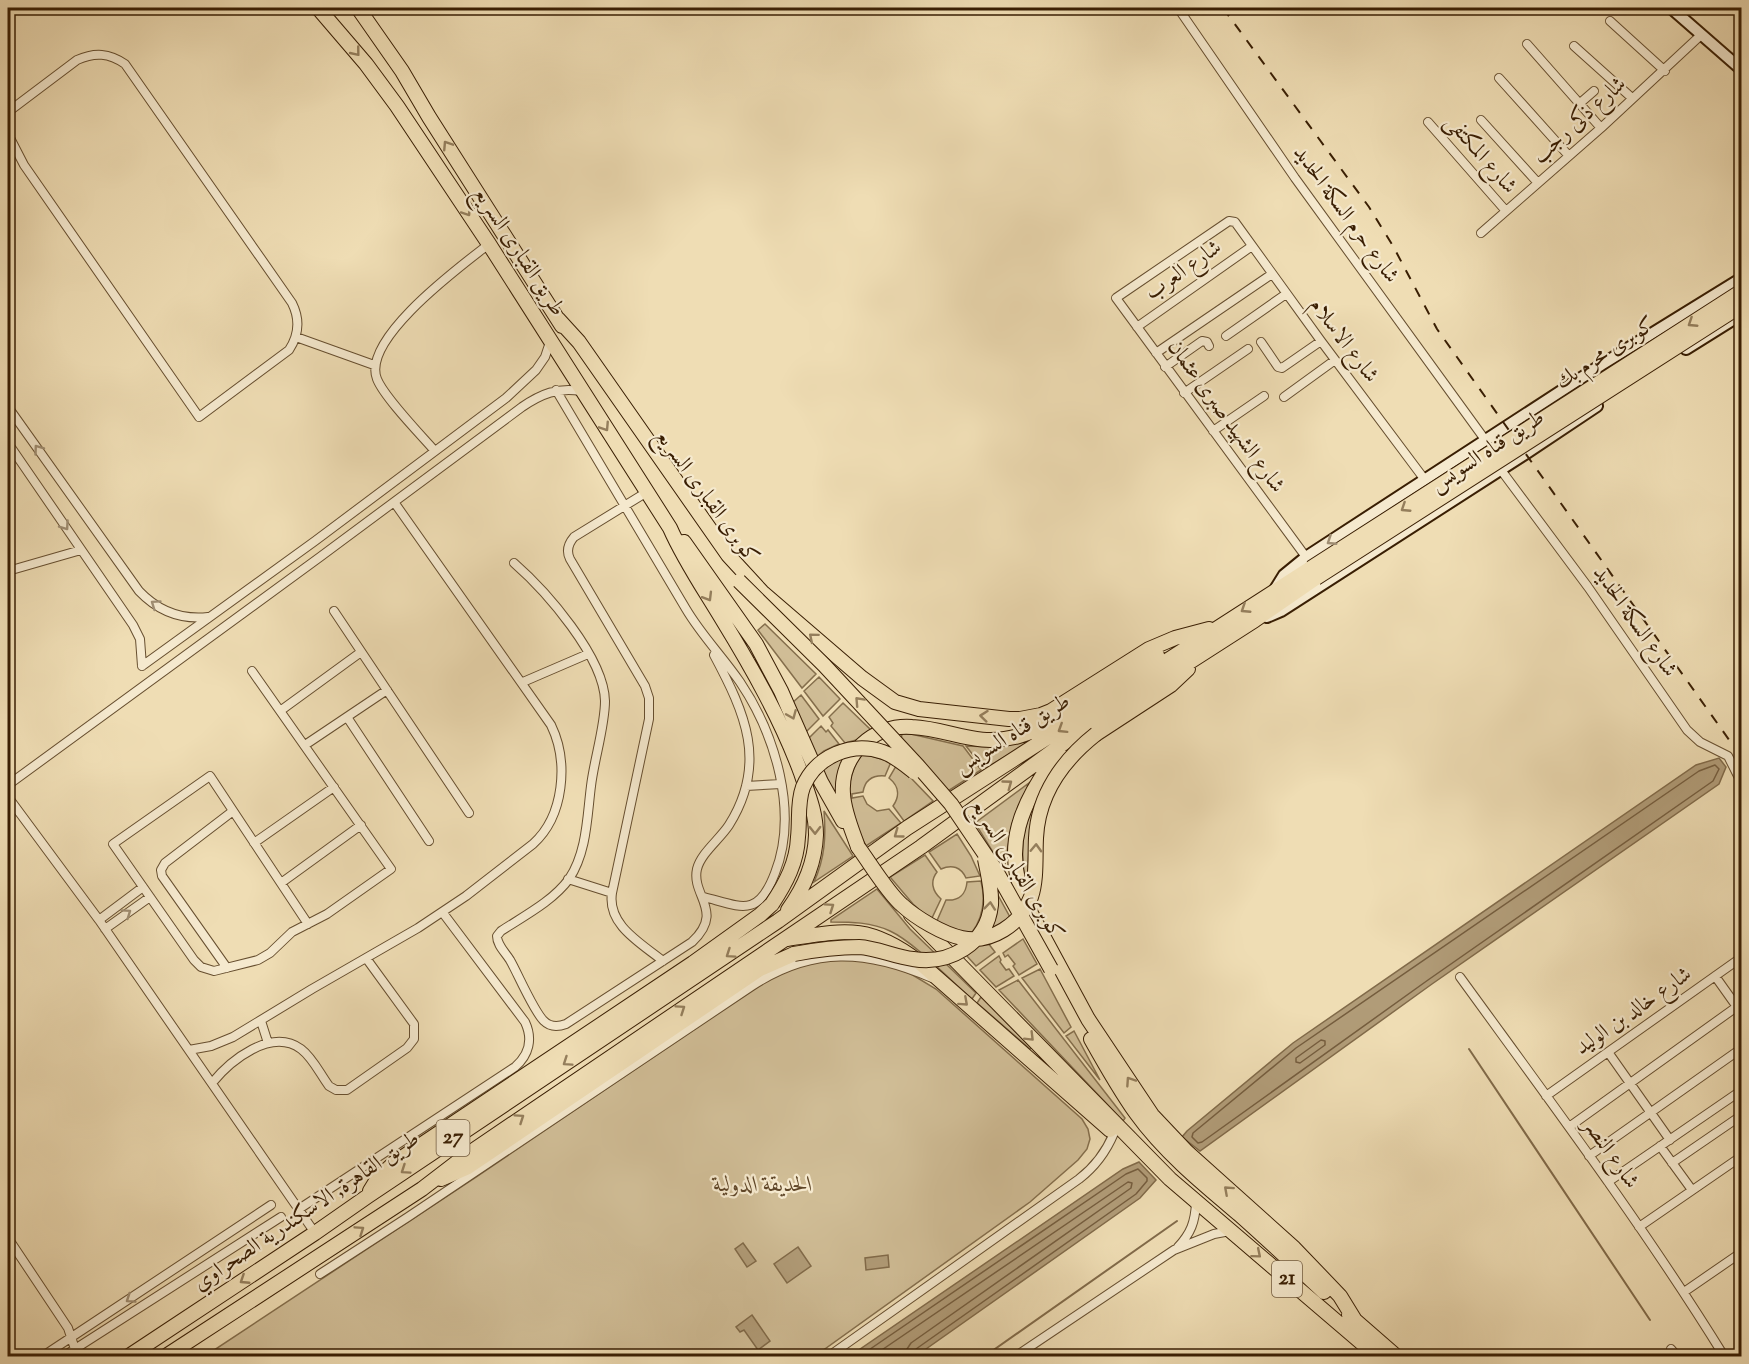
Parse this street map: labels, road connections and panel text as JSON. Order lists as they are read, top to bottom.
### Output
{
  "streets": {
    "highway": [
      "طريق القبارى السريع",
      "كوبرى محرم بك",
      "طريق قناه السويس",
      "كوبرى القبارى السريع",
      "27",
      "طريق القاهرة, الاسكندرية الصحراوي",
      "21"
    ],
    "street": [
      "شارع ذكى رجب",
      "شارع المكتفى",
      "شارع حرم السكة الحديد",
      "شارع العرب",
      "شارع الاسلام",
      "شارع الشهيد صبرى عثمان",
      "شارع السكة الحديد",
      "شارع خالد بن الوليد",
      "شارع النصر"
    ]
  },
  "crossings": [
    ["شارع ذكى رجب", "شارع المكتفى"],
    ["شارع حرم السكة الحديد", "طريق قناه السويس"],
    ["طريق القبارى السريع", "كوبرى القبارى السريع"],
    ["شارع العرب", "شارع الاسلام"],
    ["شارع العرب", "شارع الشهيد صبرى عثمان"],
    ["شارع الاسلام", "شارع الشهيد صبرى عثمان"],
    ["شارع الاسلام", "طريق قناه السويس"],
    ["كوبرى محرم بك", "شارع الشهيد صبرى عثمان"],
    ["كوبرى محرم بك", "طريق قناه السويس"],
    ["شارع الشهيد صبرى عثمان", "طريق قناه السويس"],
    ["طريق قناه السويس", "شارع السكة الحديد"],
    ["طريق قناه السويس", "طريق القاهرة, الاسكندرية الصحراوي"],
    ["كوبرى القبارى السريع", "21"],
    ["شارع خالد بن الوليد", "شارع النصر"]
  ],
  "parks": ["الحديقة الدولية"]
}
